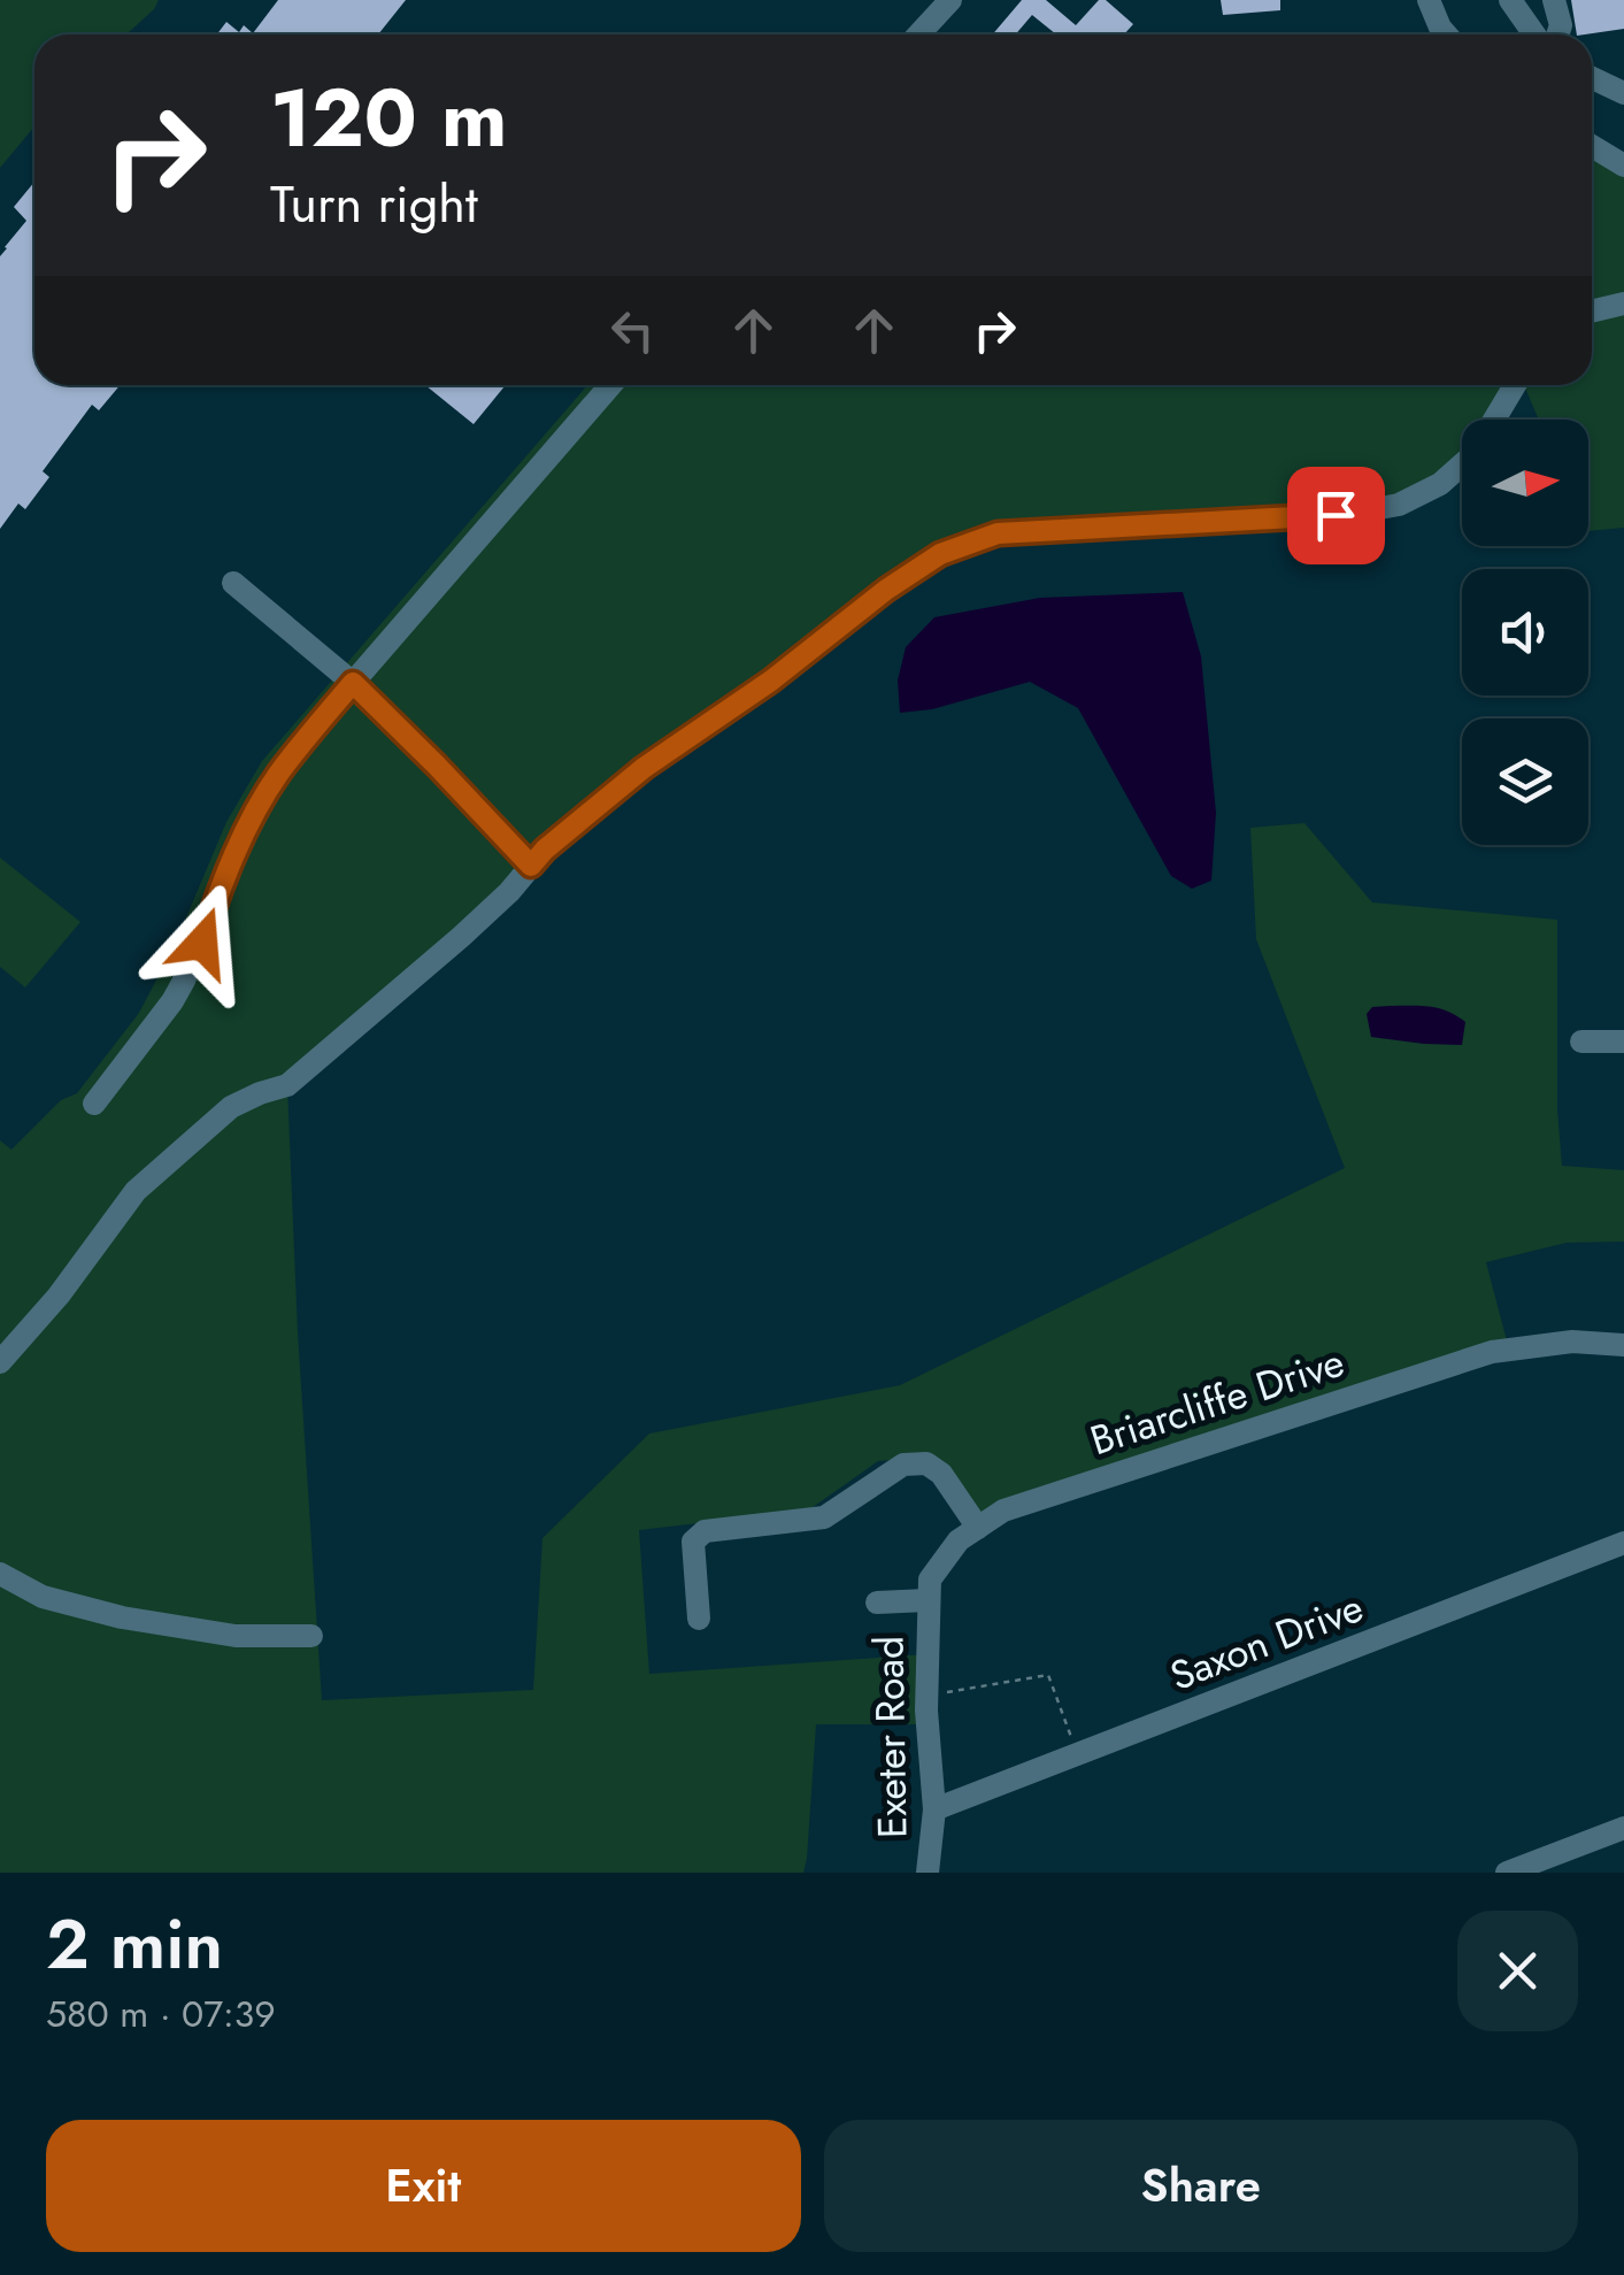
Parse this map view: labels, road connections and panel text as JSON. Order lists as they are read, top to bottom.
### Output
{
  "streets": {
    "street": ["Briarcliffe Drive", "Saxon Drive", "Exeter Road"]
  },
  "crossings": [
    ["Briarcliffe Drive", "Exeter Road"],
    ["Saxon Drive", "Exeter Road"]
  ],
  "north": "right",
  "page": {
    "turn": ["120 m", "Turn right"],
    "heading": ["2 min", "580 m · 07:39"],
    "buttons": ["Exit", "Share"]
  }
}
